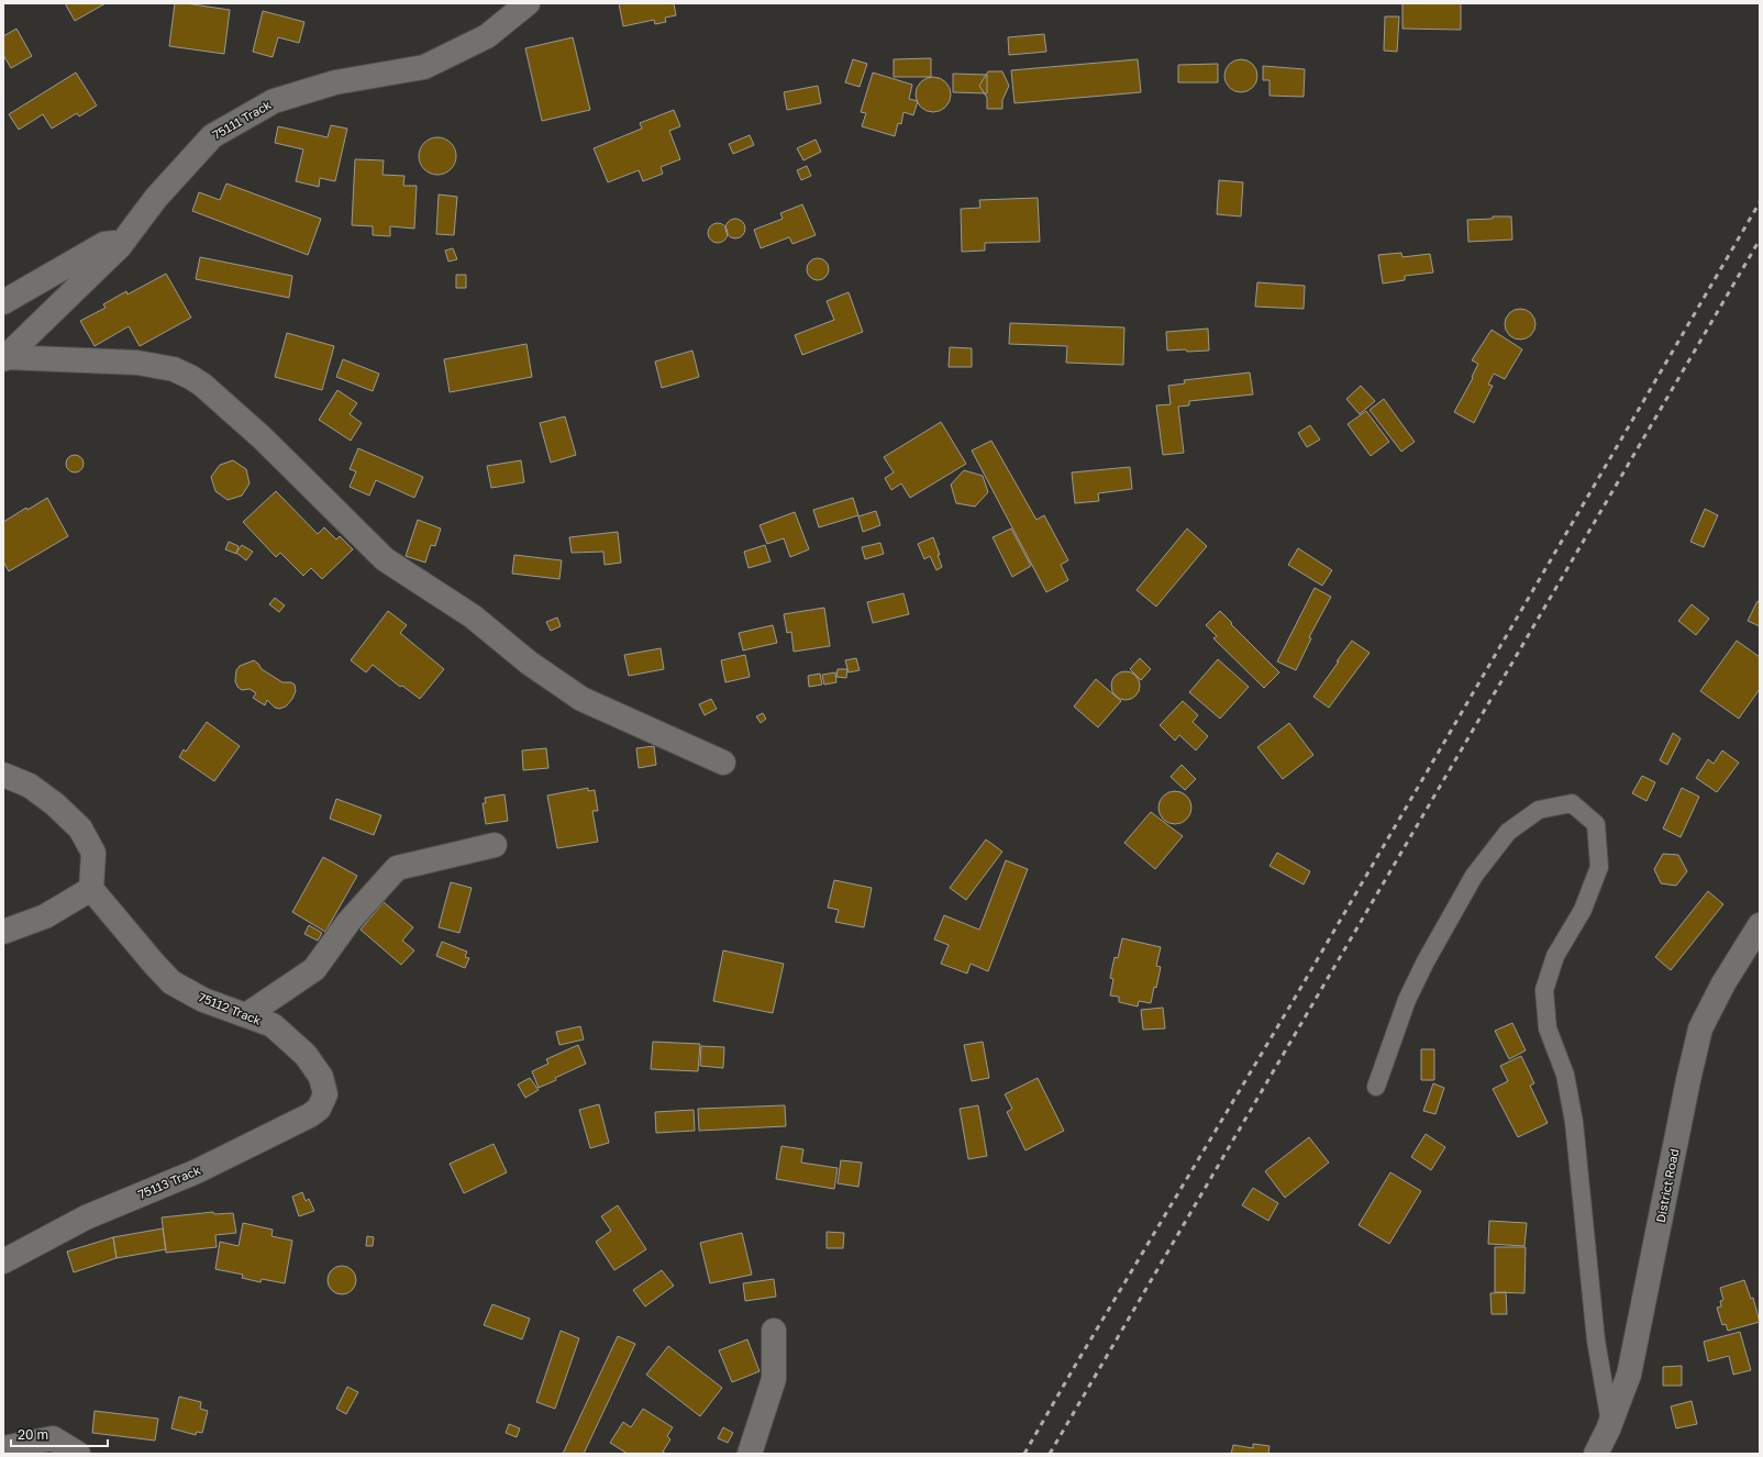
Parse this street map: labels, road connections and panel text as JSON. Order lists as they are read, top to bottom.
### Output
{
  "streets": {
    "street": [
      "75111 Track",
      "75112 Track",
      "75113 Track",
      "District Road"
    ]
  },
  "crossings": [
    ["75112 Track", "75113 Track"]
  ],
  "scale_bar": "20 m"
}
